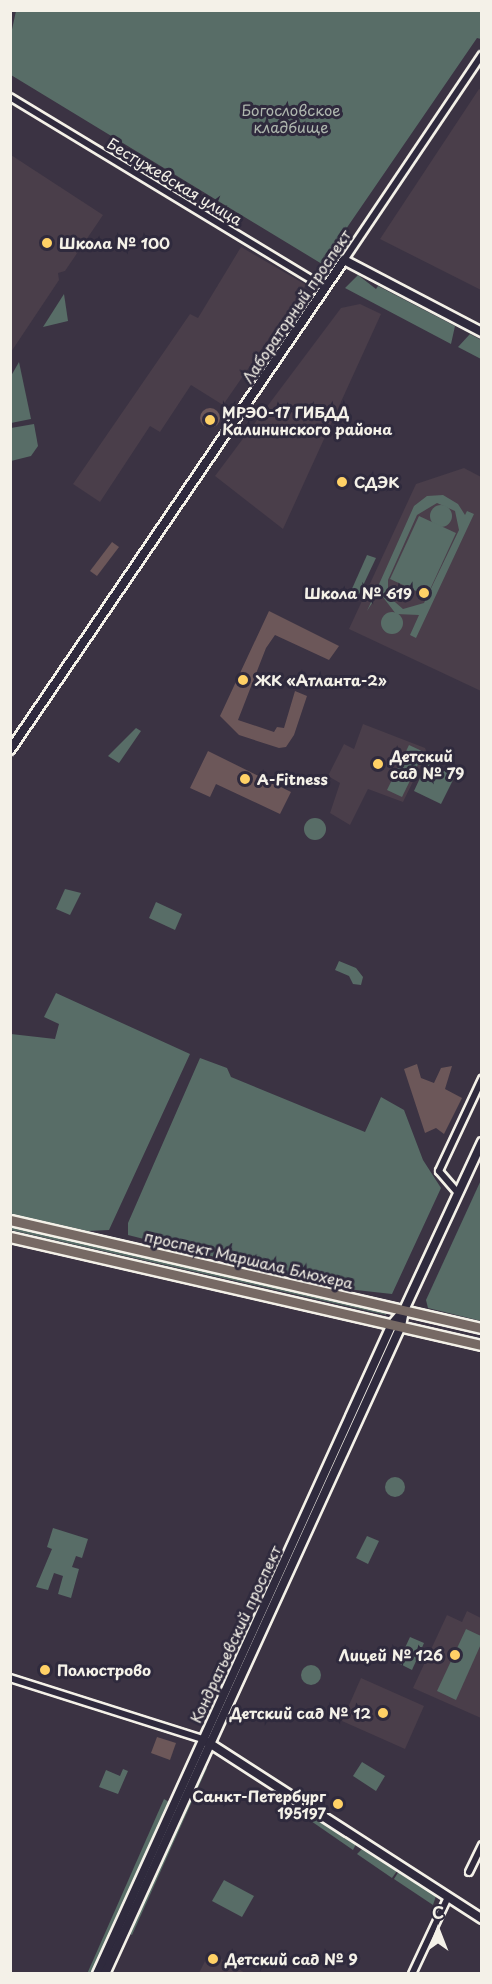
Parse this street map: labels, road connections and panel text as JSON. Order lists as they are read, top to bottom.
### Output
{
  "streets": {
    "main road": ["проспект Маршала Блюхера", "Кондратьевский проспект"],
    "street": ["Бестужевская улица", "Лабораторный проспект"]
  },
  "crossings": [
    ["Бестужевская улица", "Лабораторный проспект"],
    ["проспект Маршала Блюхера", "Кондратьевский проспект"]
  ],
  "parks": ["Богословское кладбище"],
  "places": [
    "Школа № 100",
    "МРЭО-17 ГИБДД Калининского района",
    "СДЭК",
    "Школа № 619",
    "ЖК «Атланта-2»",
    "Детский сад № 79",
    "A-Fitness",
    "Лицей № 126",
    "Полюстрово",
    "Детский сад № 12",
    "Санкт-Петербург 195197",
    "Детский сад № 9"
  ],
  "north": "top"
}
